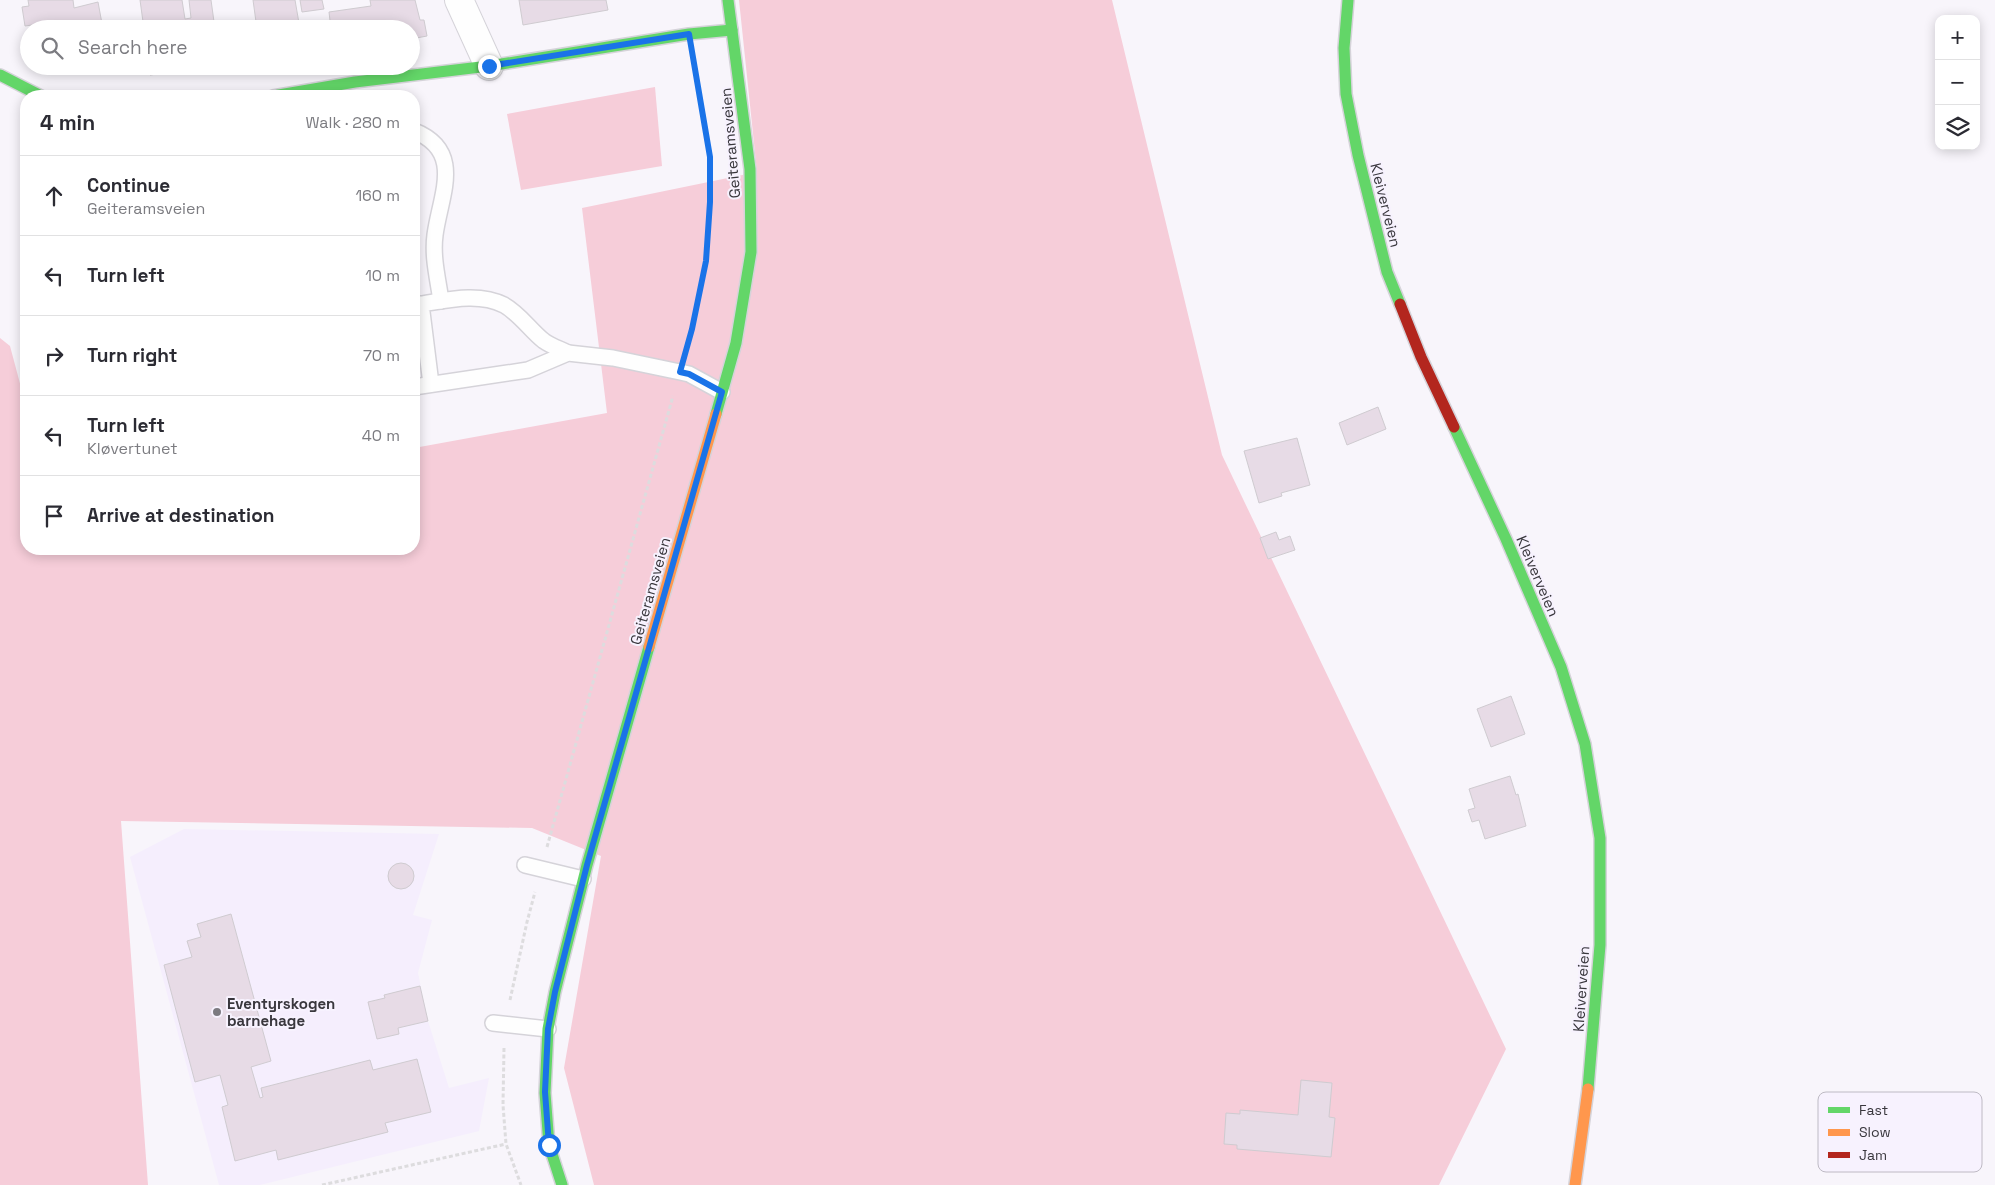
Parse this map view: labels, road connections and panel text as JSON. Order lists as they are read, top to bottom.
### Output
{
  "streets": {
    "street": ["Geiteramsveien", "Kleiverveien"]
  },
  "places": ["Eventyrskogen barnehage"],
  "legend": ["Fast", "Slow", "Jam"],
  "page": {
    "map_buttons": ["+", "−"],
    "search": "Search here",
    "heading": ["4 min", "Walk · 280 m"],
    "list": [
      ["Continue", "Geiteramsveien", "160 m"],
      ["Turn left", "10 m"],
      ["Turn right", "70 m"],
      ["Turn left", "Kløvertunet", "40 m"],
      "Arrive at destination"
    ]
  }
}
